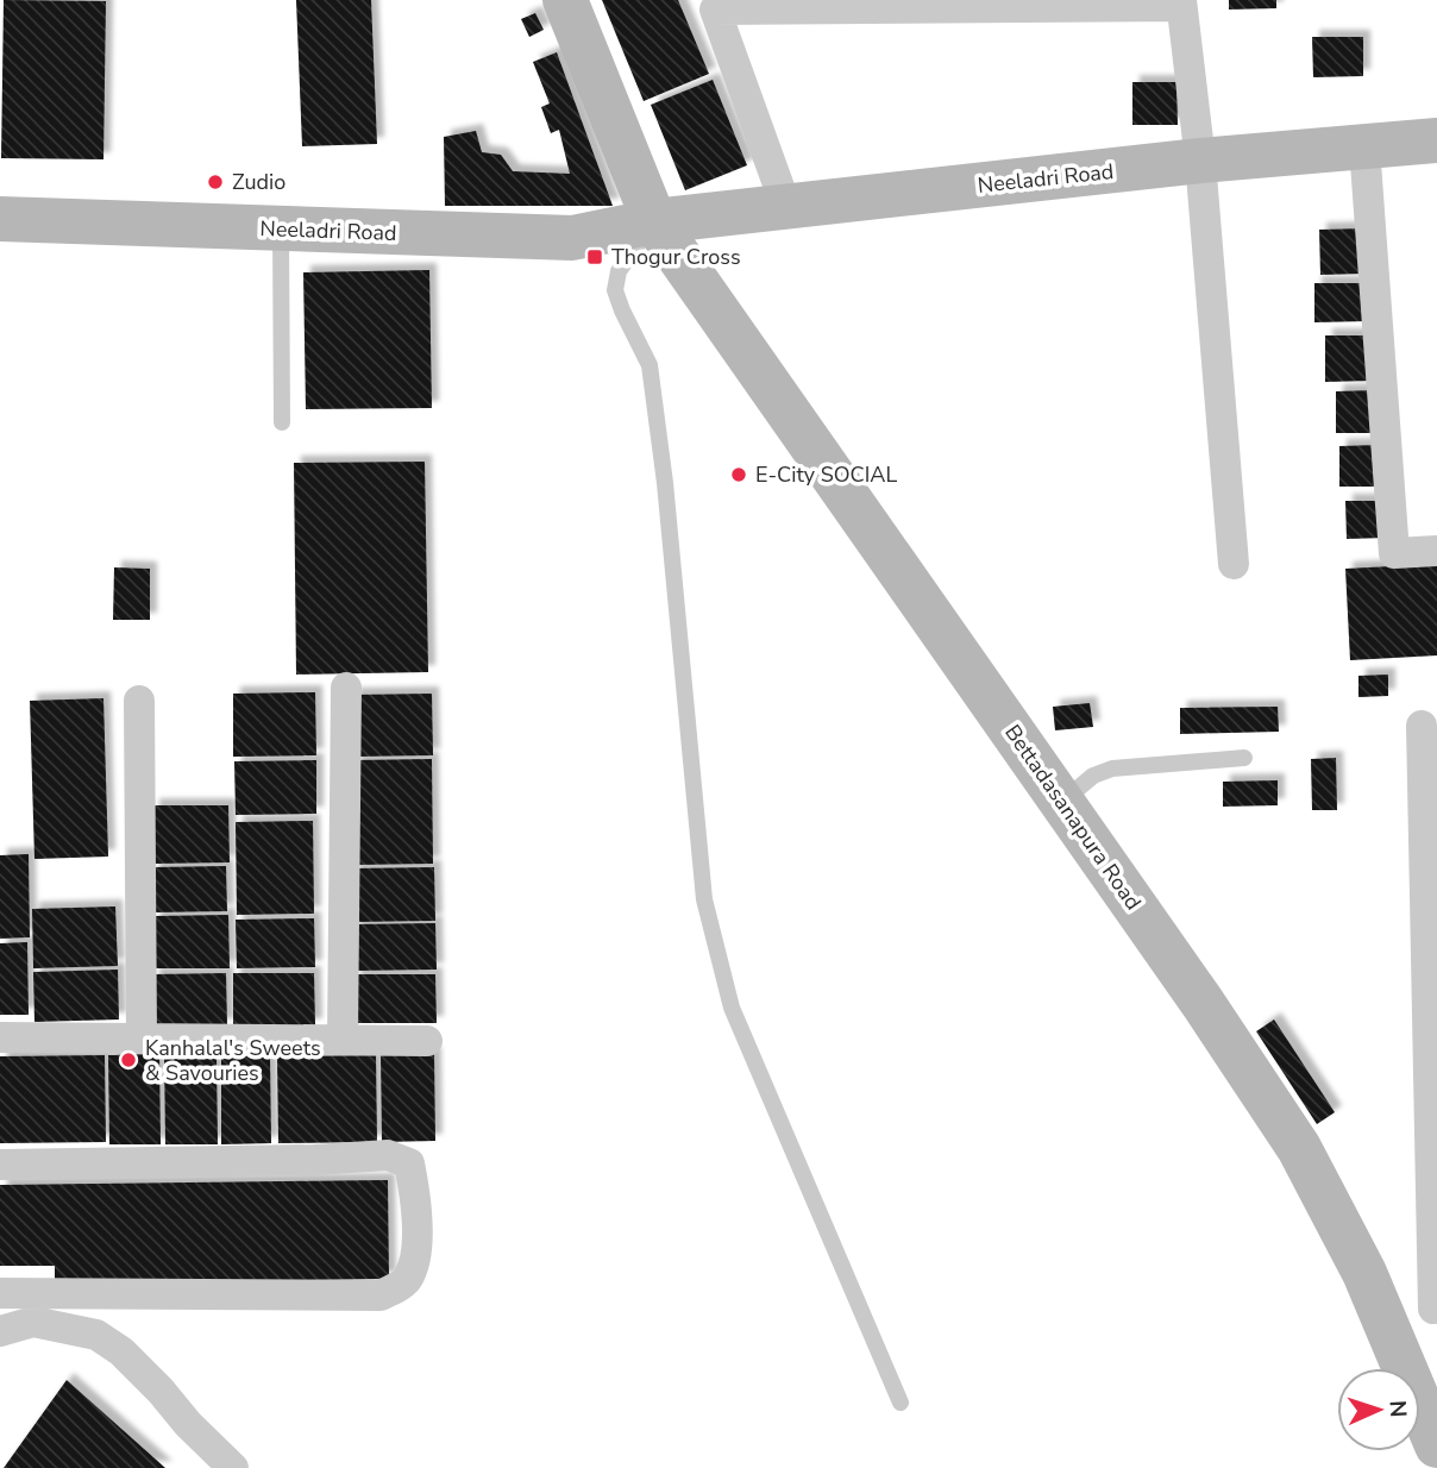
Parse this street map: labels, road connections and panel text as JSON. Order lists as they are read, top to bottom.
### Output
{
  "streets": {
    "street": ["Neeladri Road", "Bettadasanapura Road"]
  },
  "crossings": [
    ["Neeladri Road", "Bettadasanapura Road"]
  ],
  "places": {
    "other": ["Zudio", "E-City SOCIAL", "Kanhalal's Sweets & Savouries"],
    "transit": ["Thogur Cross"]
  },
  "north": "right"
}
